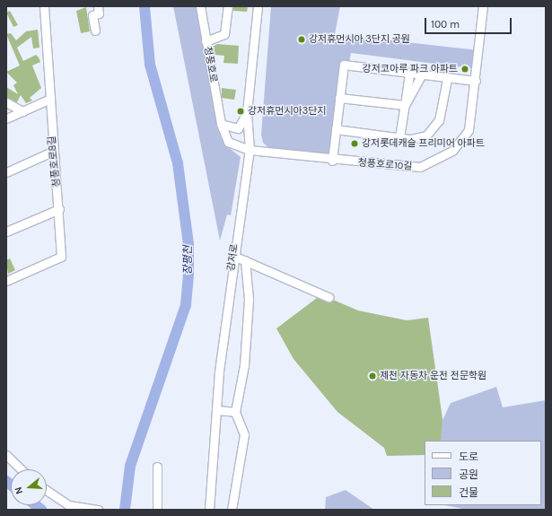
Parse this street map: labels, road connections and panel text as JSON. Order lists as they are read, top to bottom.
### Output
{
  "streets": {
    "street": [
      "청풍호로",
      "청풍호로8길",
      "청풍호로10길",
      "강저로"
    ]
  },
  "crossings": [
    ["청풍호로", "청풍호로10길"],
    ["청풍호로", "강저로"],
    ["청풍호로10길", "강저로"]
  ],
  "water": ["장평천"],
  "places": [
    "강저휴먼시아 3단지 공원",
    "강저코아루 파크 아파트",
    "강저휴먼시아3단지",
    "강저롯데캐슬 프리미어 아파트",
    "제천 자동차 운전 전문학원"
  ],
  "legend": ["도로", "공원", "건물"],
  "scale_bar": "100 m",
  "north": "left"
}
